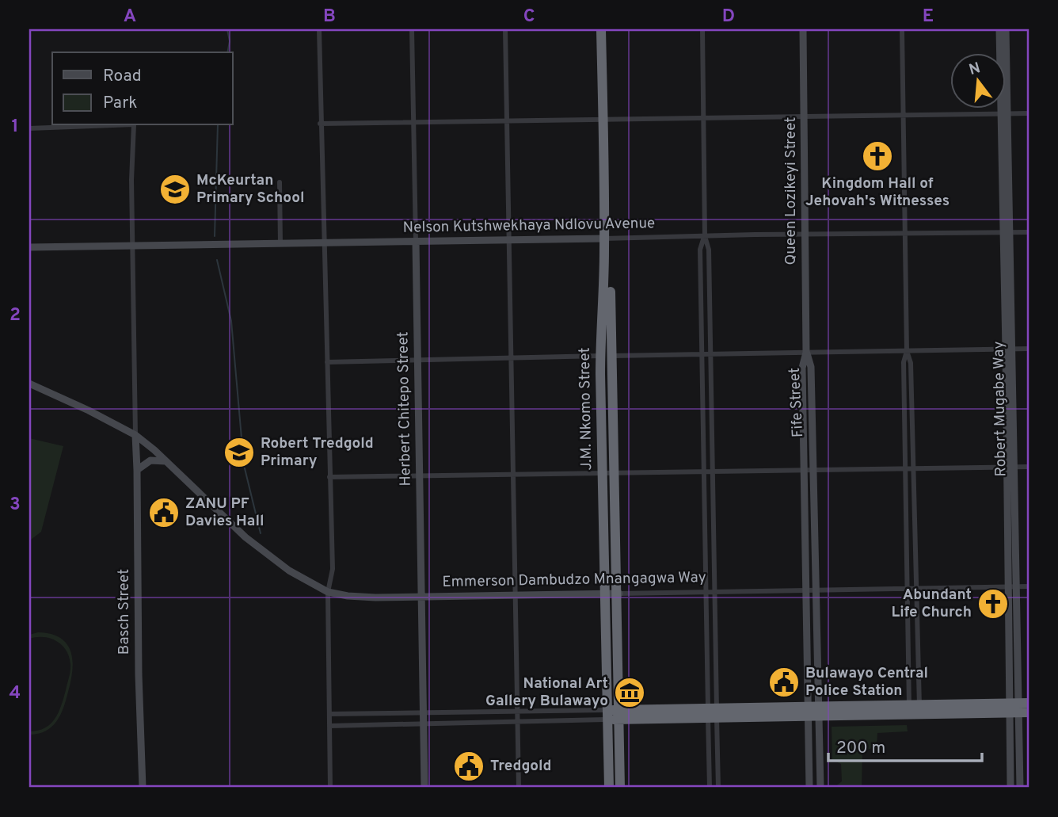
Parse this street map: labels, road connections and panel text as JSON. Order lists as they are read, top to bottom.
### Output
{
  "streets": {
    "highway": ["J.M. Nkomo Street"],
    "street": [
      "Queen Lozikeyi Street",
      "Nelson Kutshwekhaya Ndlovu Avenue",
      "Fife Street",
      "Herbert Chitepo Street",
      "Robert Mugabe Way",
      "Emmerson Dambudzo Mnangagwa Way",
      "Basch Street"
    ]
  },
  "crossings": [
    ["Queen Lozikeyi Street", "Nelson Kutshwekhaya Ndlovu Avenue"],
    ["Queen Lozikeyi Street", "Fife Street"],
    ["Nelson Kutshwekhaya Ndlovu Avenue", "Herbert Chitepo Street"],
    ["Nelson Kutshwekhaya Ndlovu Avenue", "J.M. Nkomo Street"],
    ["Nelson Kutshwekhaya Ndlovu Avenue", "Robert Mugabe Way"],
    ["Fife Street", "Emmerson Dambudzo Mnangagwa Way"],
    ["Herbert Chitepo Street", "Emmerson Dambudzo Mnangagwa Way"],
    ["J.M. Nkomo Street", "Emmerson Dambudzo Mnangagwa Way"],
    ["Robert Mugabe Way", "Emmerson Dambudzo Mnangagwa Way"],
    ["Emmerson Dambudzo Mnangagwa Way", "Basch Street"]
  ],
  "places": {
    "church": ["Kingdom Hall of Jehovah's Witnesses", "Abundant Life Church"],
    "school or university": ["McKeurtan Primary School", "Robert Tredgold Primary"],
    "public building": ["ZANU PF Davies Hall", "Bulawayo Central Police Station", "Tredgold"],
    "museum": ["National Art Gallery Bulawayo"]
  },
  "legend": ["Road", "Park"],
  "scale_bar": "200 m",
  "north": "top",
  "grid": {
    "columns": [
      "A",
      "B",
      "C",
      "D",
      "E"
    ],
    "rows": [
      "1",
      "2",
      "3",
      "4"
    ]
  }
}
